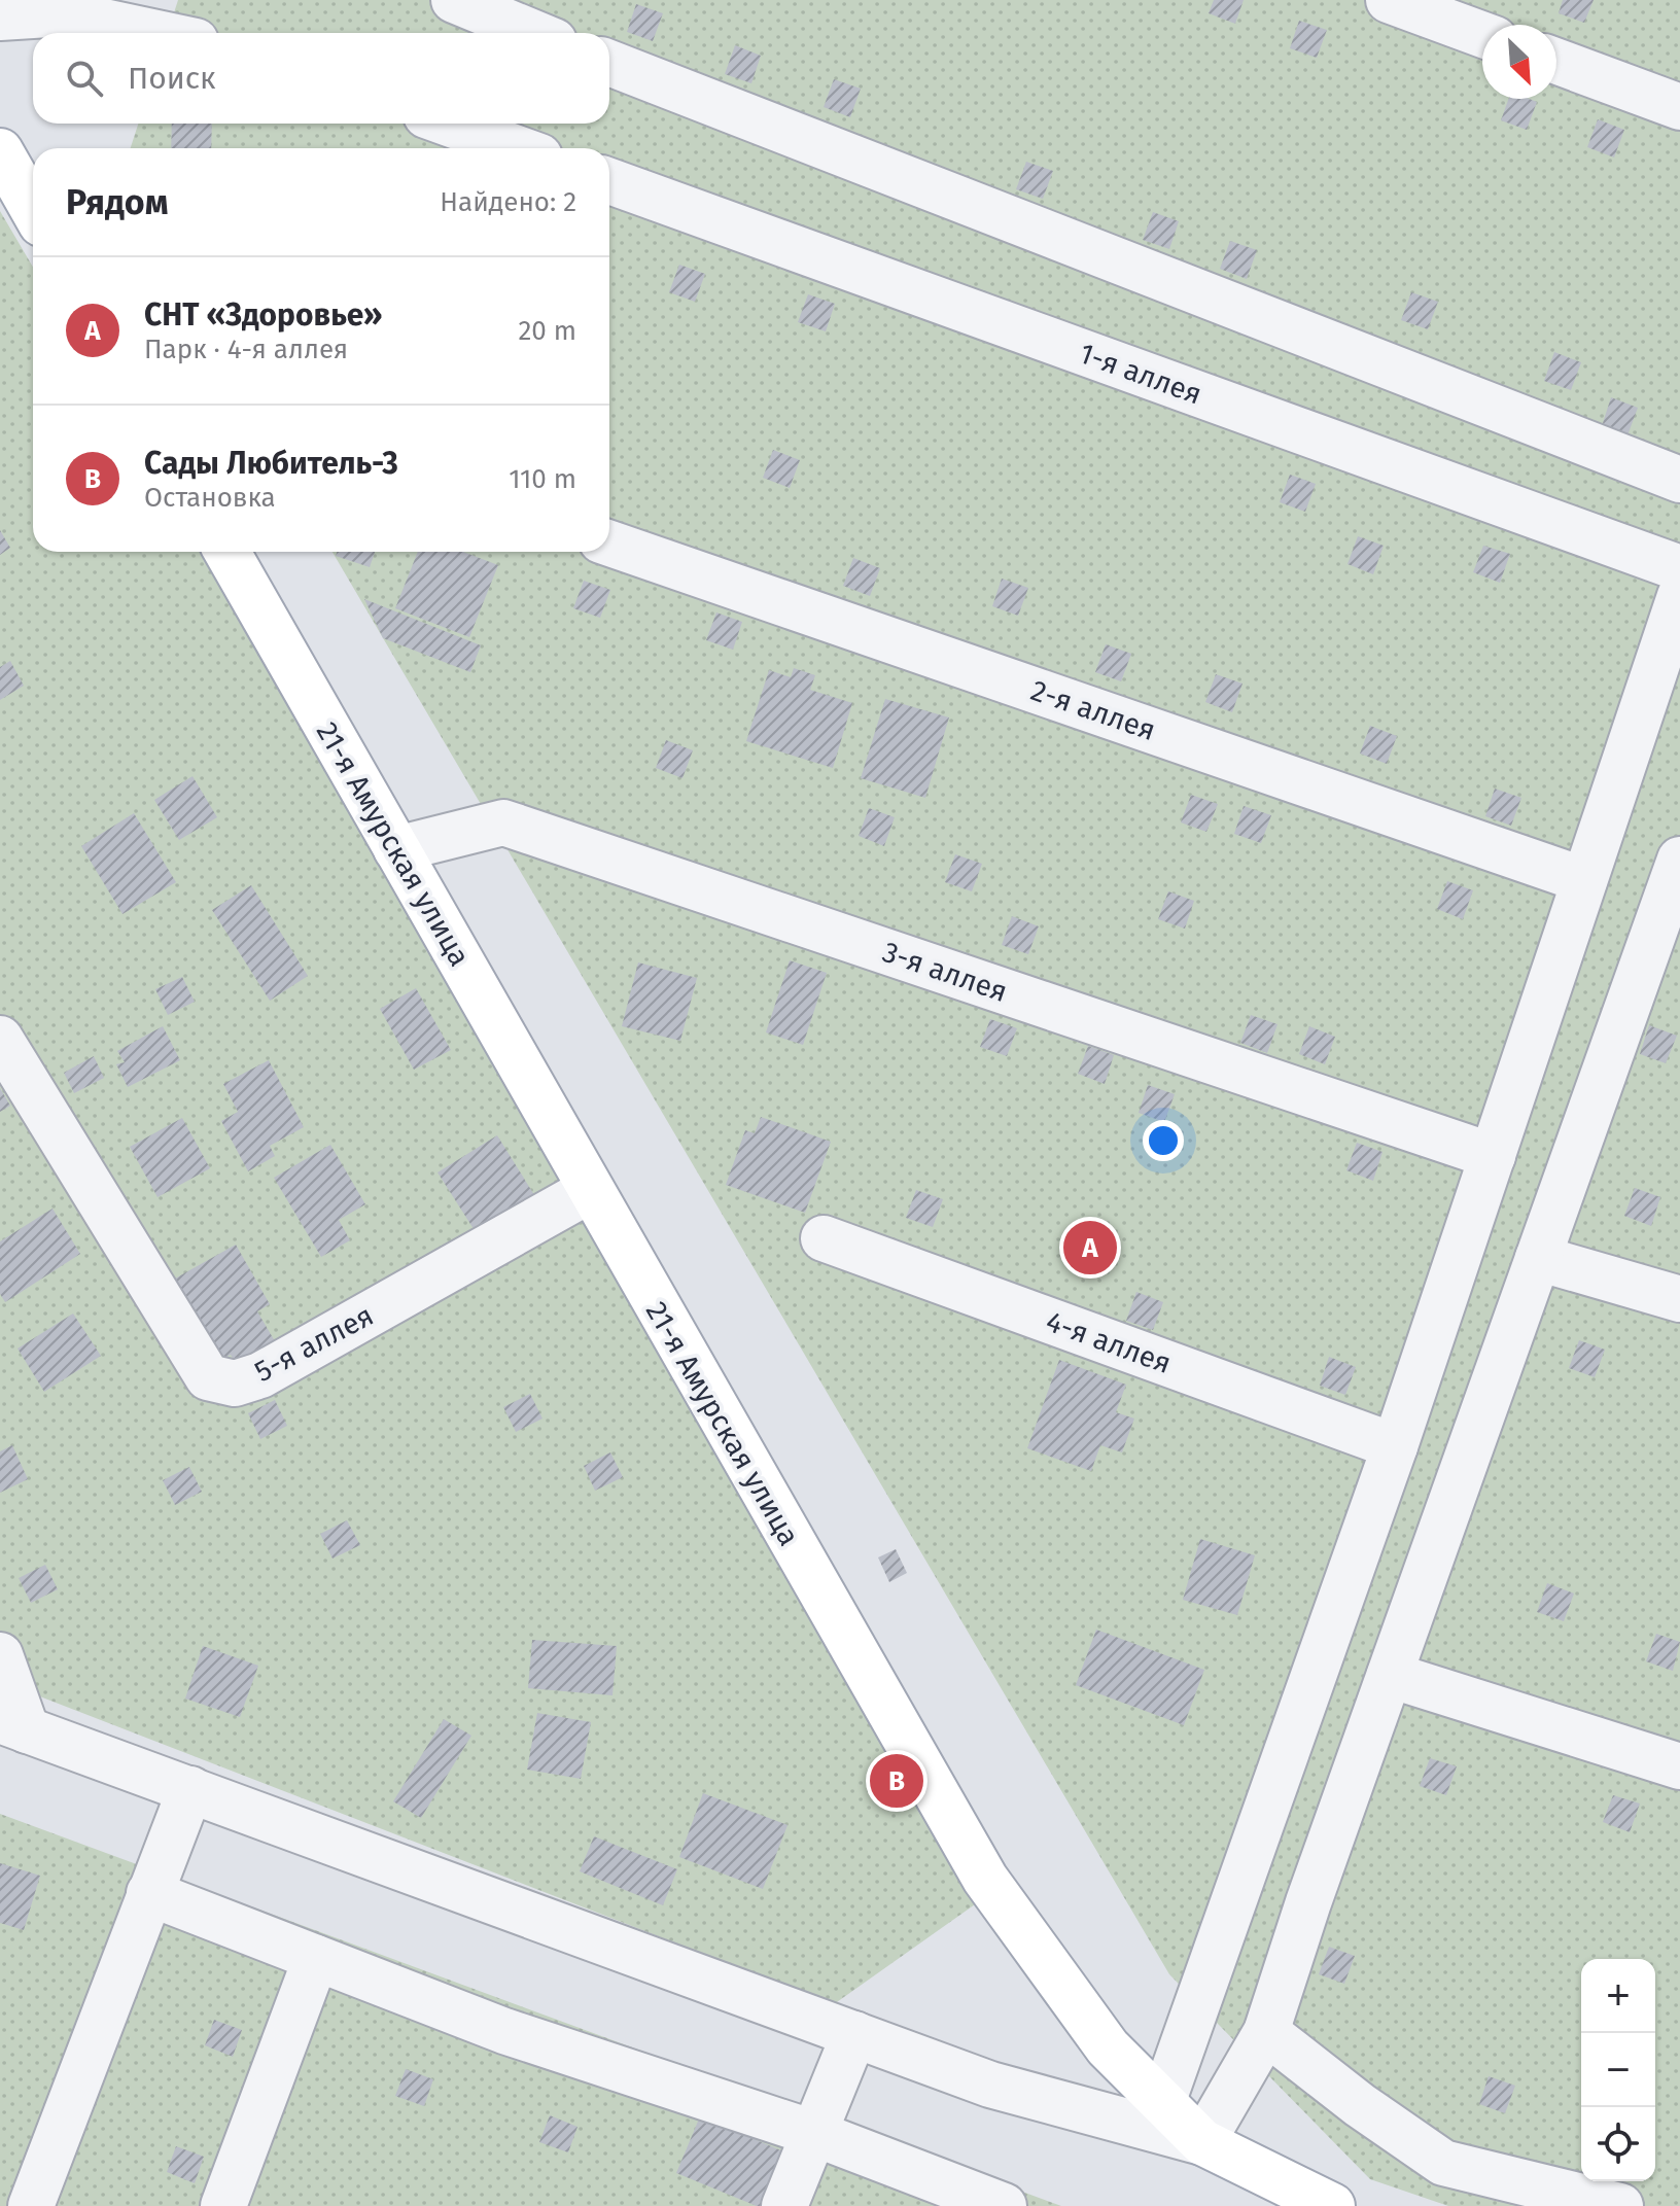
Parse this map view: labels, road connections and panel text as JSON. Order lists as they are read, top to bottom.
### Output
{
  "streets": {
    "main road": ["21-я Амурская улица"],
    "street": [
      "1-я аллея",
      "2-я аллея",
      "3-я аллея",
      "4-я аллея",
      "5-я аллея"
    ]
  },
  "crossings": [
    ["21-я Амурская улица", "3-я аллея"],
    ["21-я Амурская улица", "5-я аллея"]
  ],
  "north": "bottom right",
  "page": {
    "search": "Поиск",
    "heading": ["Рядом", "Найдено: 2"],
    "list": [
      {
        "mark": "A",
        "name": "СНТ «Здоровье»",
        "note": "Парк · 4-я аллея",
        "value": "20 m"
      },
      {
        "mark": "B",
        "name": "Сады Любитель-3",
        "note": "Остановка",
        "value": "110 m"
      }
    ],
    "pins": ["A", "B"],
    "map_buttons": ["+", "−"]
  }
}
